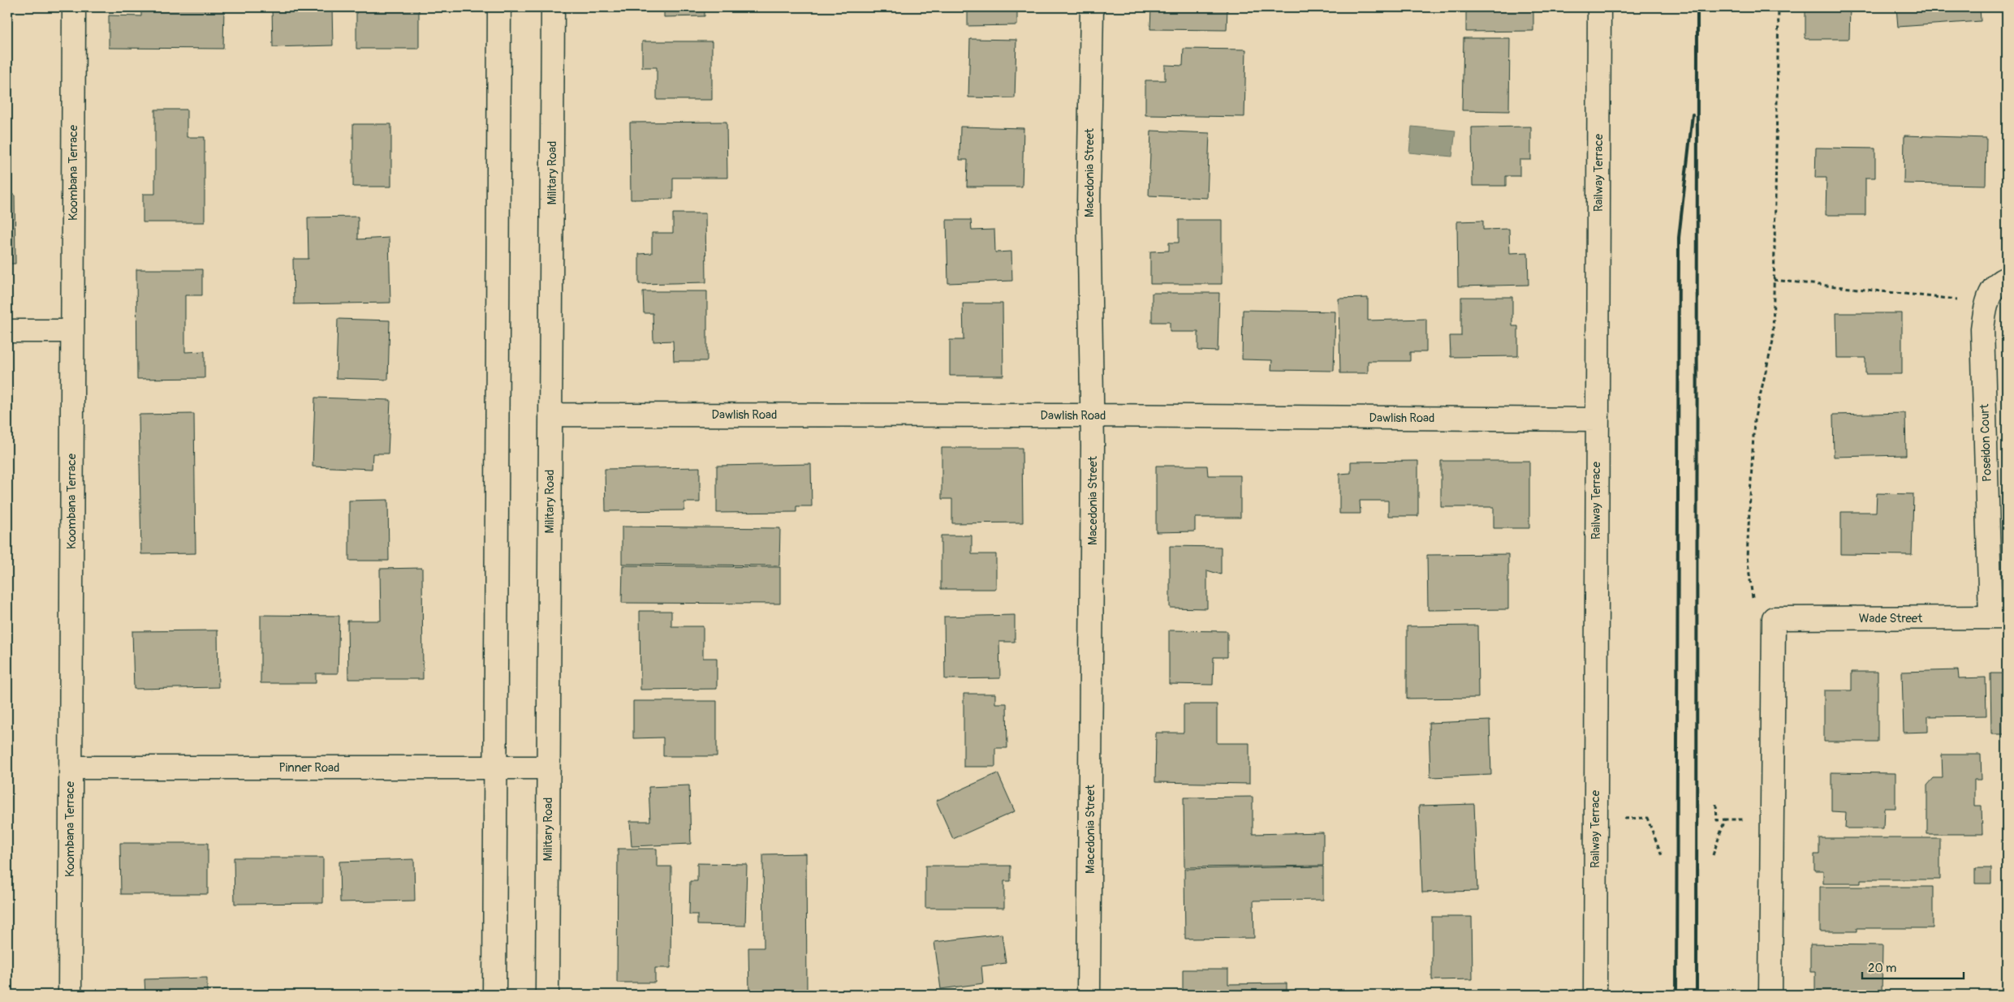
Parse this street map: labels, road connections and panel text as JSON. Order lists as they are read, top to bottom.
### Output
{
  "streets": {
    "street": [
      "Koombana Terrace",
      "Military Road",
      "Macedonia Street",
      "Railway Terrace",
      "Dawlish Road",
      "Poseidon Court",
      "Wade Street",
      "Pinner Road"
    ]
  },
  "crossings": [
    ["Koombana Terrace", "Pinner Road"],
    ["Military Road", "Dawlish Road"],
    ["Military Road", "Pinner Road"],
    ["Macedonia Street", "Dawlish Road"],
    ["Railway Terrace", "Dawlish Road"],
    ["Poseidon Court", "Wade Street"]
  ],
  "scale_bar": "20 m"
}
